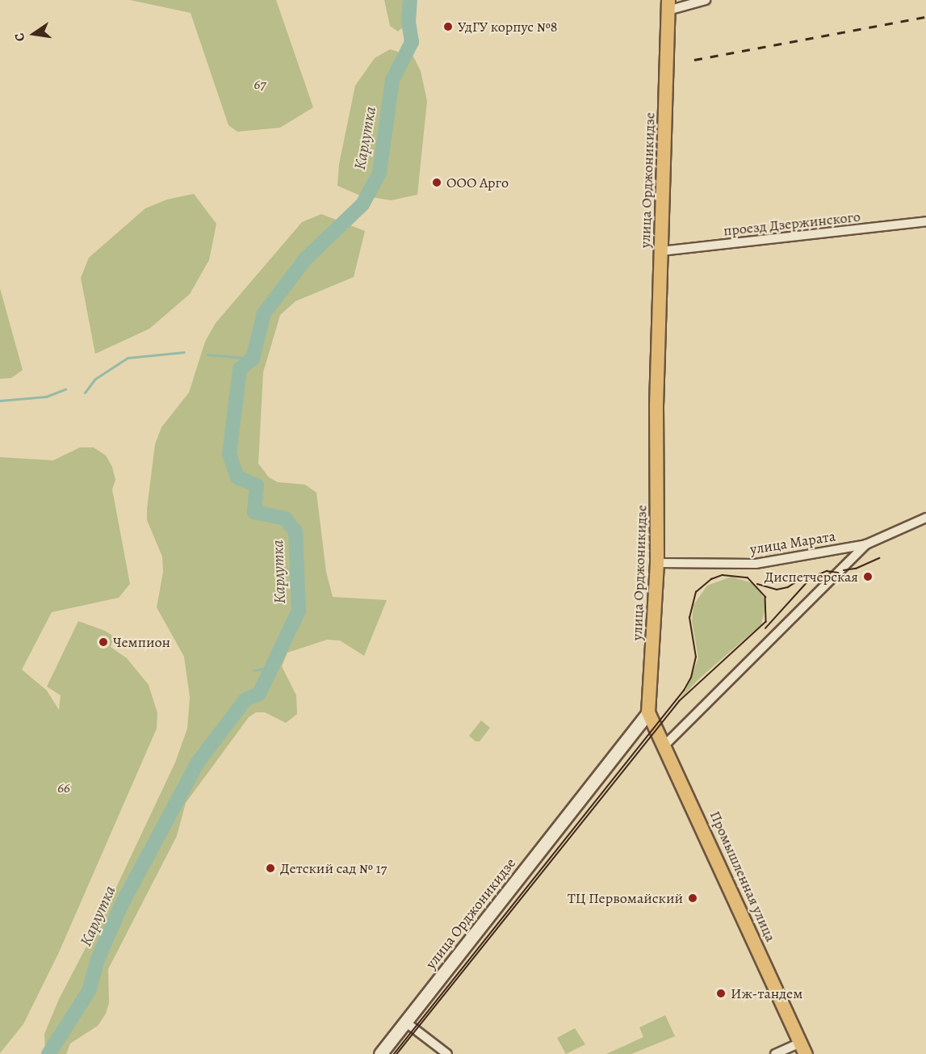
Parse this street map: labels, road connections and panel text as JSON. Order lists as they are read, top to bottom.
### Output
{
  "streets": {
    "main road": ["улица Орджоникидзе", "Промышленная улица"],
    "street": ["проезд Дзержинского", "улица Марата"]
  },
  "crossings": [
    ["улица Орджоникидзе", "проезд Дзержинского"],
    ["улица Орджоникидзе", "улица Марата"],
    ["улица Орджоникидзе", "Промышленная улица"]
  ],
  "water": ["Карлутка"],
  "parks": ["67", "66"],
  "places": [
    "УдГУ корпус №8",
    "ООО Арго",
    "Диспетчерская",
    "Чемпион",
    "Детский сад № 17",
    "ТЦ Первомайский",
    "Иж-тандем"
  ],
  "north": "left"
}
